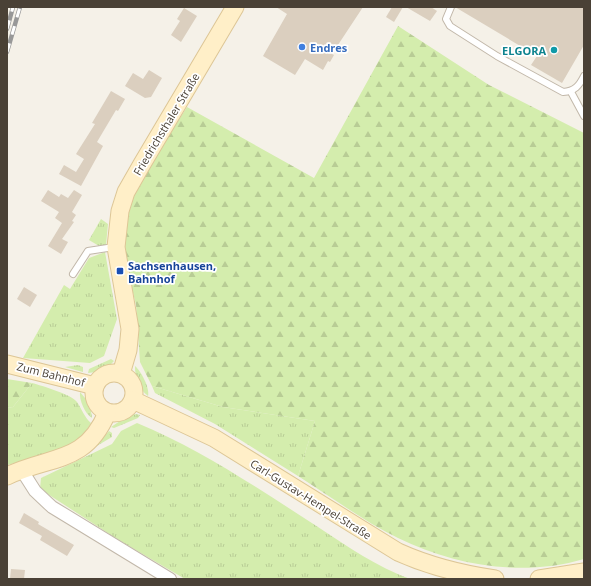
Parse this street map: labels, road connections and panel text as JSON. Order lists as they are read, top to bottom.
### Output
{
  "streets": {
    "street": ["Friedrichsthaler Straße", "Zum Bahnhof", "Carl-Gustav-Hempel-Straße"]
  },
  "crossings": [
    ["Friedrichsthaler Straße", "Zum Bahnhof"],
    ["Friedrichsthaler Straße", "Carl-Gustav-Hempel-Straße"],
    ["Zum Bahnhof", "Carl-Gustav-Hempel-Straße"]
  ],
  "places": {
    "other": ["Endres", "ELGORA"],
    "transit": ["Sachsenhausen, Bahnhof"]
  }
}
